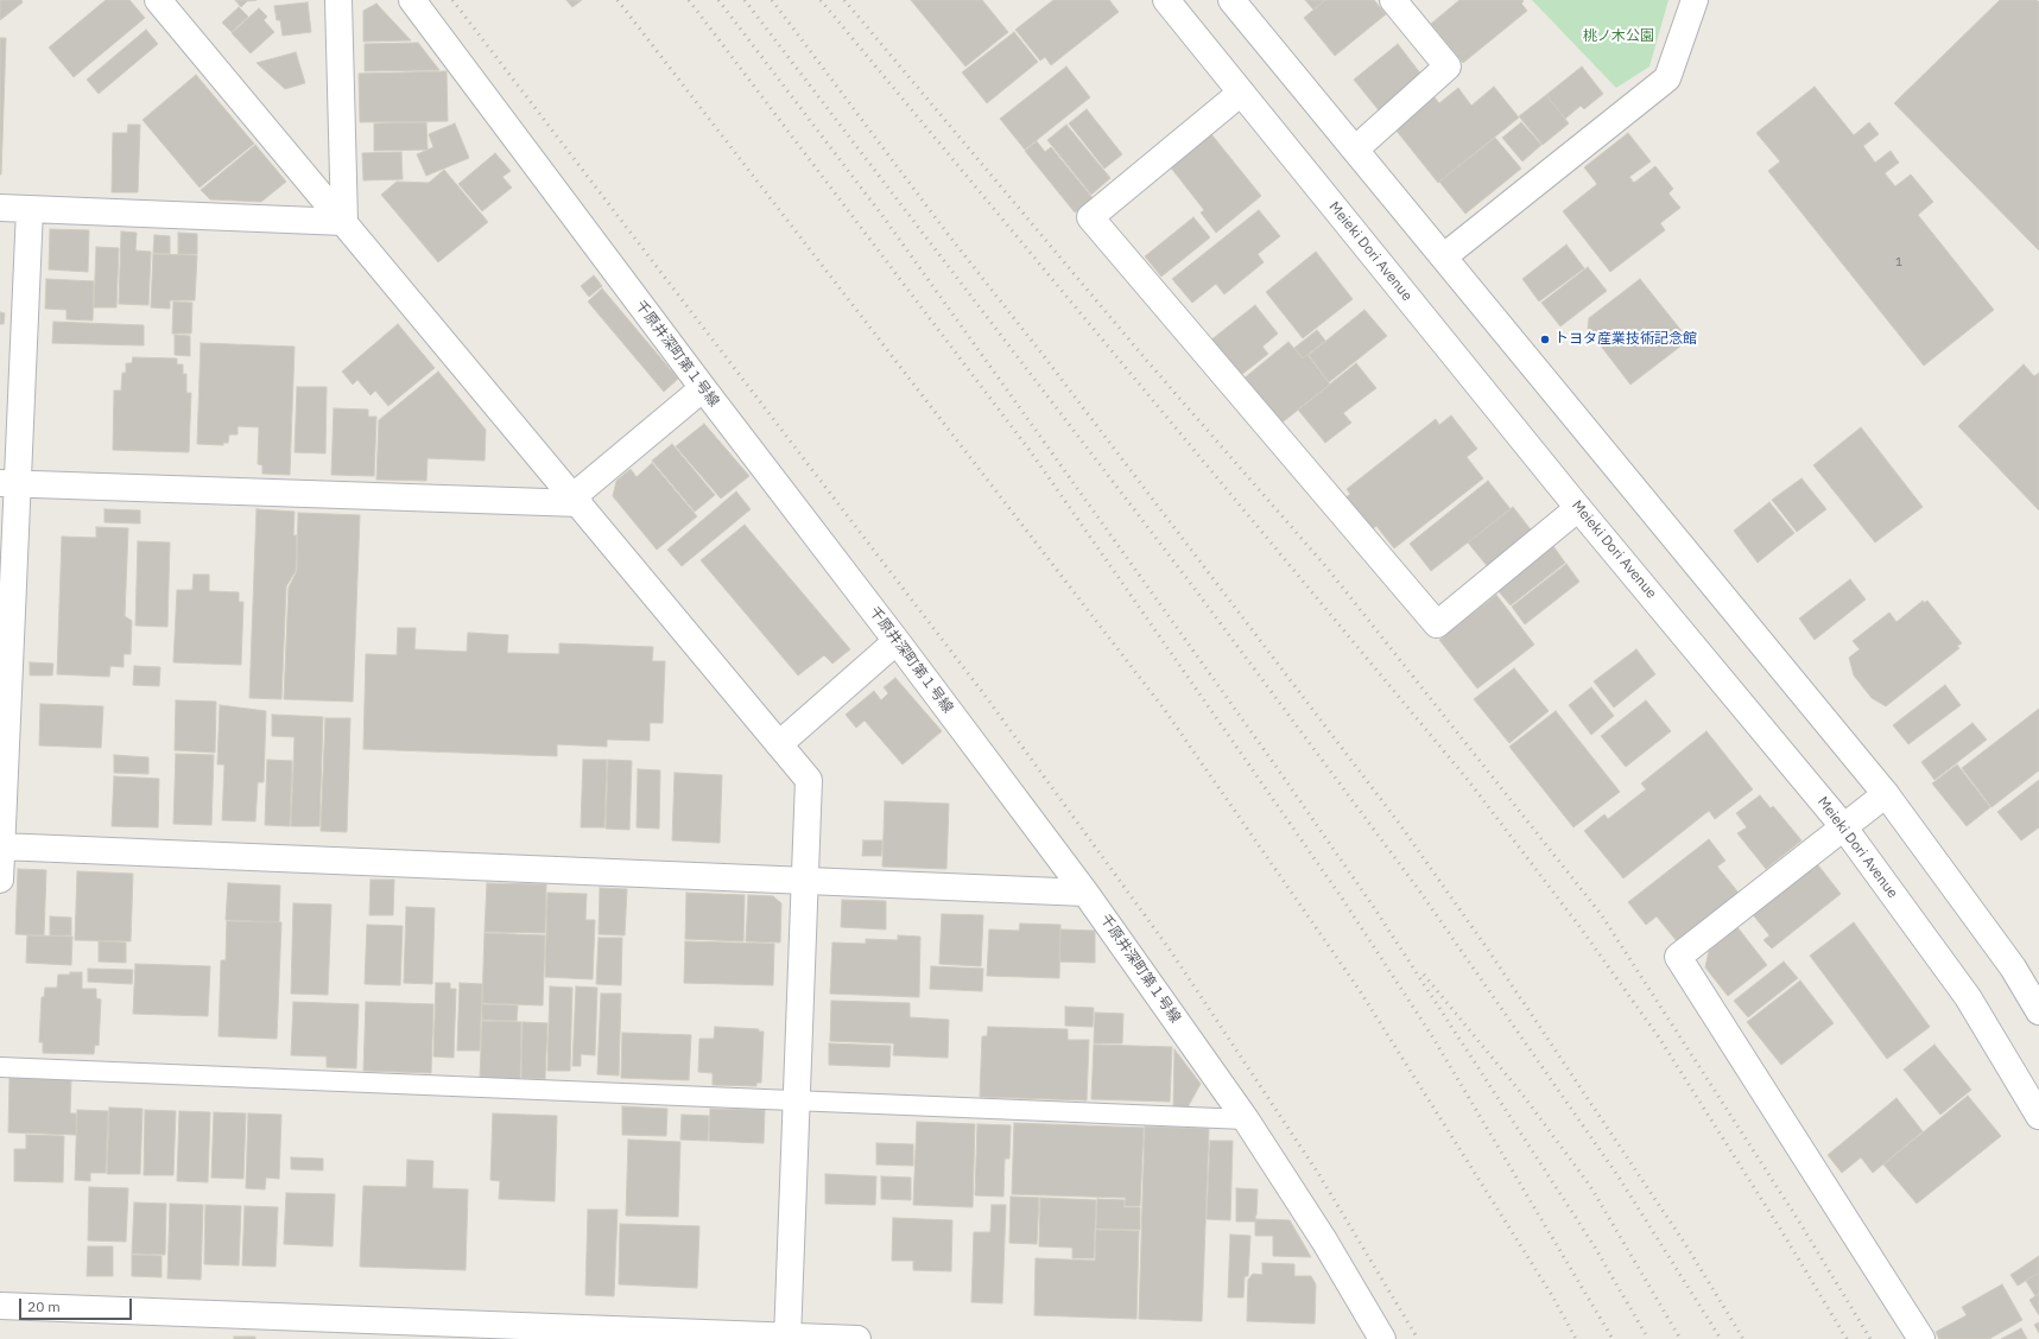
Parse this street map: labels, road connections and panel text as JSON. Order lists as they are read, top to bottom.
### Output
{
  "streets": {
    "street": ["Meieki Dori Avenue", "千原井深町第１号線"]
  },
  "parks": ["桃ノ木公園"],
  "places": ["トヨタ産業技術記念館"],
  "house_numbers": ["1"],
  "scale_bar": "20 m"
}
